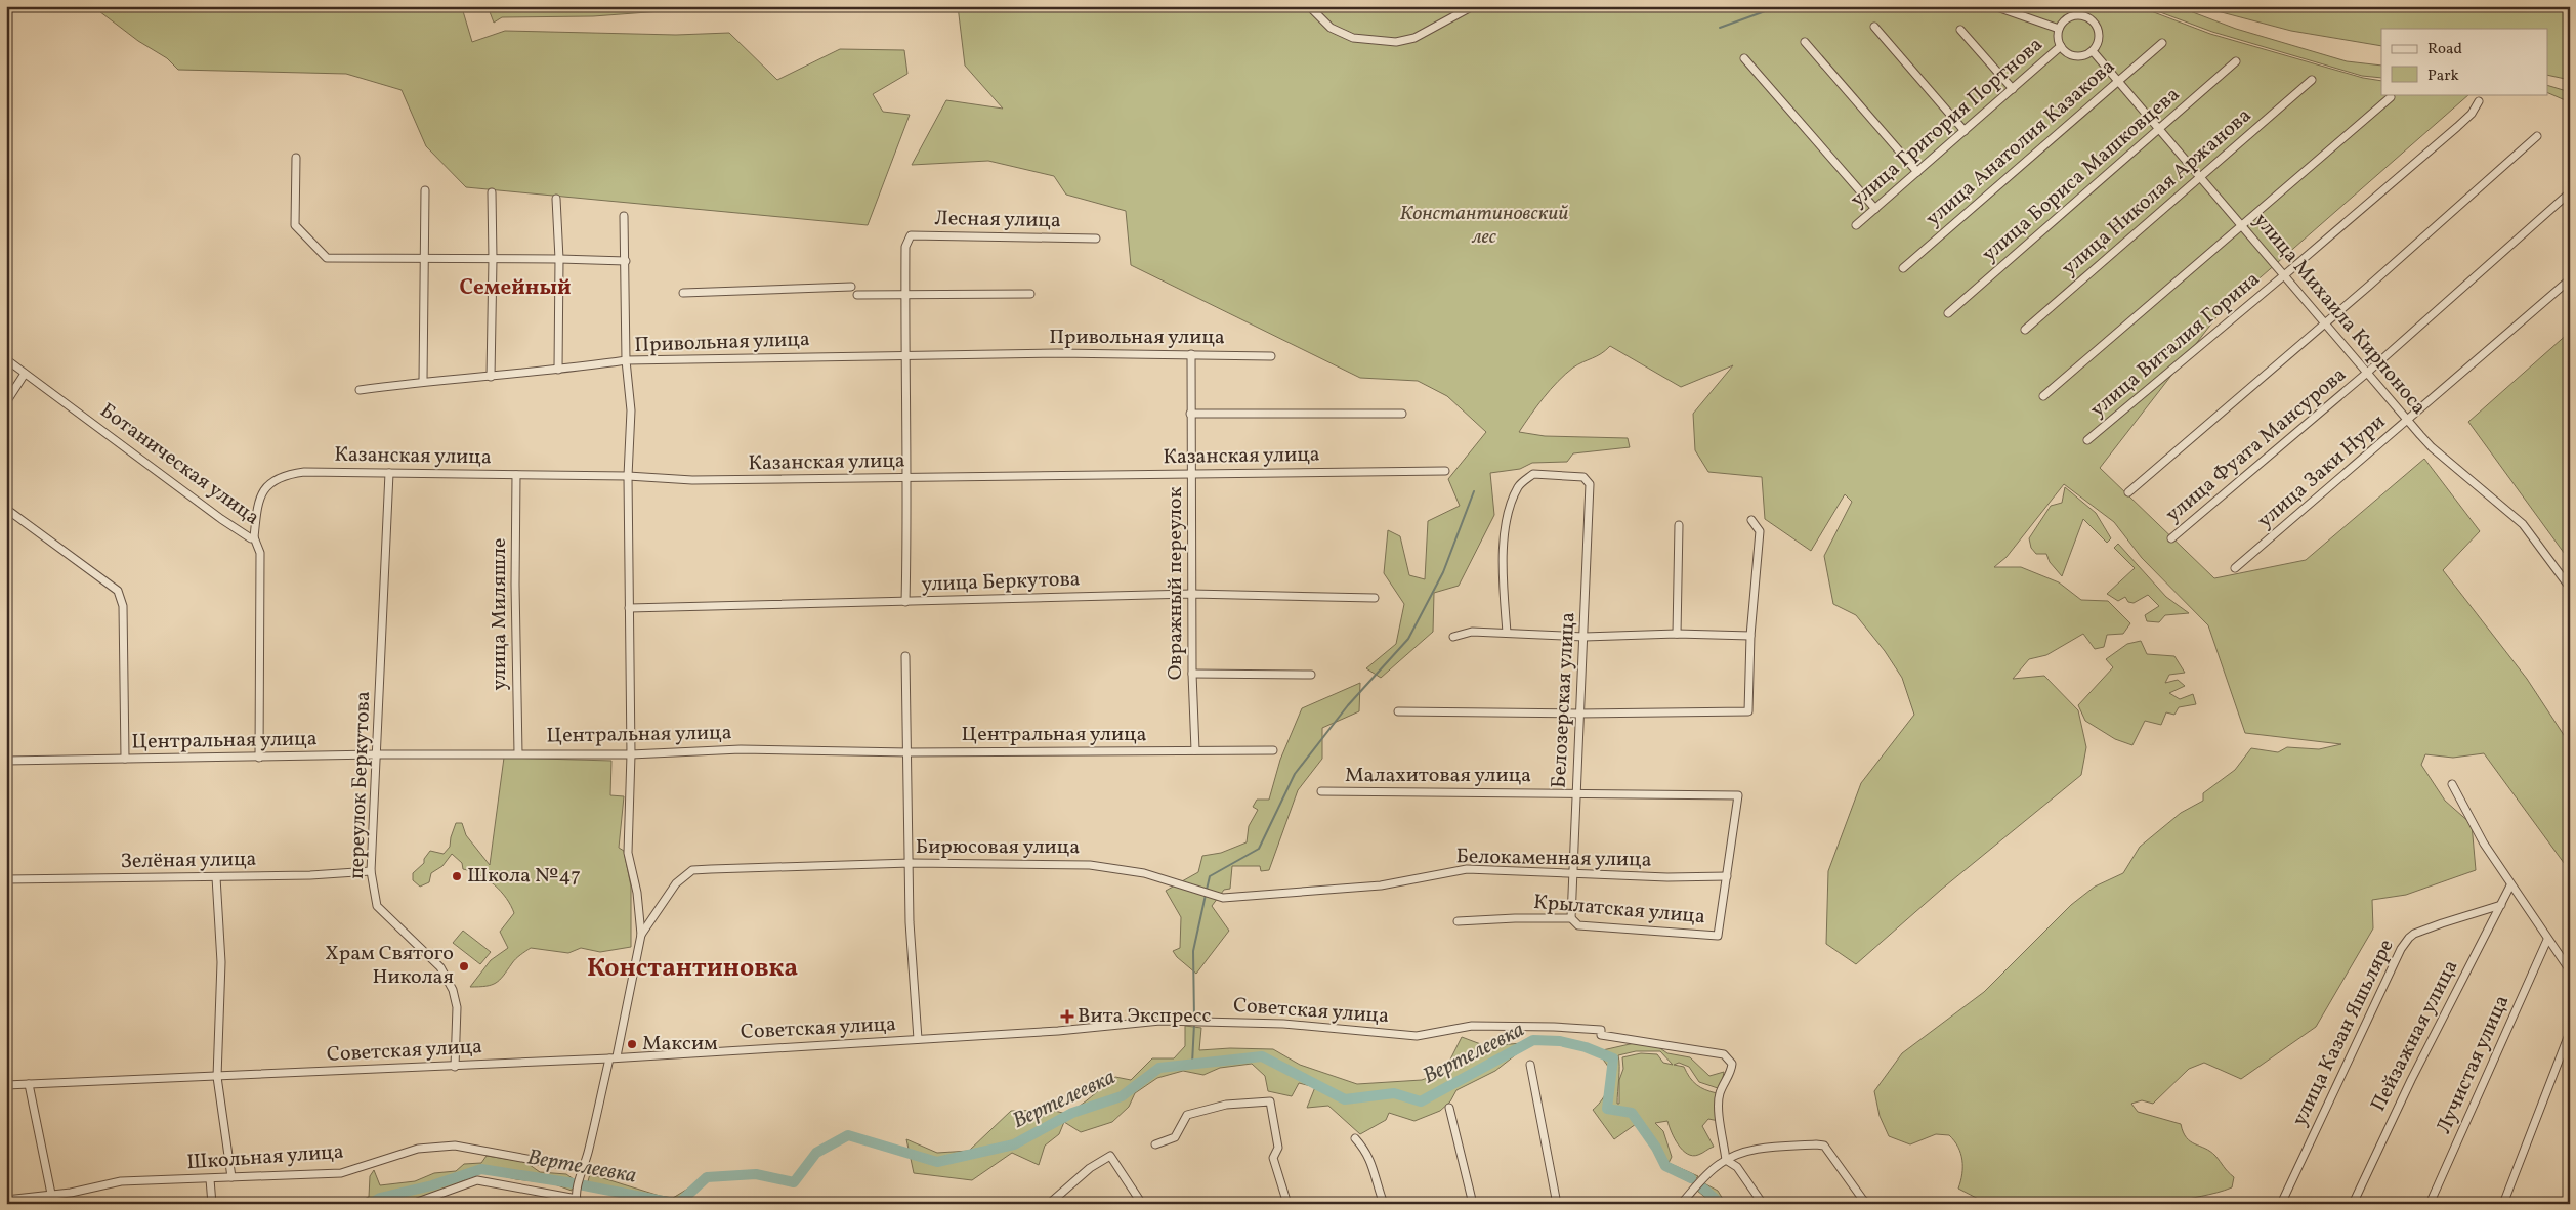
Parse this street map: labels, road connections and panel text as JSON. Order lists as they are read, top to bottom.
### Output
{
  "streets": {
    "street": [
      "улица Григория Портнова",
      "улица Анатолия Казакова",
      "улица Бориса Машковцева",
      "улица Николая Аржанова",
      "Лесная улица",
      "улица Михаила Кирпоноса",
      "Привольная улица",
      "улица Виталия Горина",
      "улица Фуата Мансурова",
      "Казанская улица",
      "Ботаническая улица",
      "улица Заки Нури",
      "улица Беркутова",
      "Овражный переулок",
      "улица Миляшле",
      "Белозерская улица",
      "Центральная улица",
      "Малахитовая улица",
      "переулок Беркутова",
      "Бирюсовая улица",
      "Белокаменная улица",
      "Зелёная улица",
      "Крылатская улица",
      "Советская улица",
      "улица Казан Яшьляре",
      "Пейзажная улица",
      "Лучистая улица",
      "Школьная улица"
    ]
  },
  "crossings": [
    ["улица Григория Портнова", "улица Михаила Кирпоноса"],
    ["улица Анатолия Казакова", "улица Михаила Кирпоноса"],
    ["улица Бориса Машковцева", "улица Михаила Кирпоноса"],
    ["улица Николая Аржанова", "улица Михаила Кирпоноса"],
    ["улица Михаила Кирпоноса", "улица Виталия Горина"],
    ["улица Михаила Кирпоноса", "улица Фуата Мансурова"],
    ["улица Михаила Кирпоноса", "улица Заки Нури"],
    ["Привольная улица", "Казанская улица"],
    ["Привольная улица", "улица Беркутова"],
    ["Привольная улица", "Овражный переулок"],
    ["Привольная улица", "Центральная улица"],
    ["Привольная улица", "Бирюсовая улица"],
    ["Казанская улица", "Ботаническая улица"],
    ["Казанская улица", "Овражный переулок"],
    ["Казанская улица", "улица Миляшле"],
    ["Казанская улица", "переулок Беркутова"],
    ["Ботаническая улица", "Центральная улица"],
    ["улица Беркутова", "Овражный переулок"],
    ["Овражный переулок", "Центральная улица"],
    ["улица Миляшле", "Центральная улица"],
    ["Белозерская улица", "Малахитовая улица"],
    ["Белозерская улица", "Белокаменная улица"],
    ["Белозерская улица", "Крылатская улица"],
    ["Центральная улица", "переулок Беркутова"],
    ["Малахитовая улица", "Белокаменная улица"],
    ["Малахитовая улица", "Крылатская улица"],
    ["переулок Беркутова", "Зелёная улица"],
    ["переулок Беркутова", "Советская улица"],
    ["Бирюсовая улица", "Белокаменная улица"],
    ["Белокаменная улица", "Крылатская улица"],
    ["улица Казан Яшьляре", "Пейзажная улица"]
  ],
  "districts": ["Семейный", "Константиновка"],
  "water": ["Вертелеевка"],
  "parks": ["Константиновский лес"],
  "places": {
    "other": ["Школа №47", "Храм Святого Николая", "Максим"],
    "health": ["Вита Экспресс"]
  },
  "legend": ["Road", "Park"]
}
